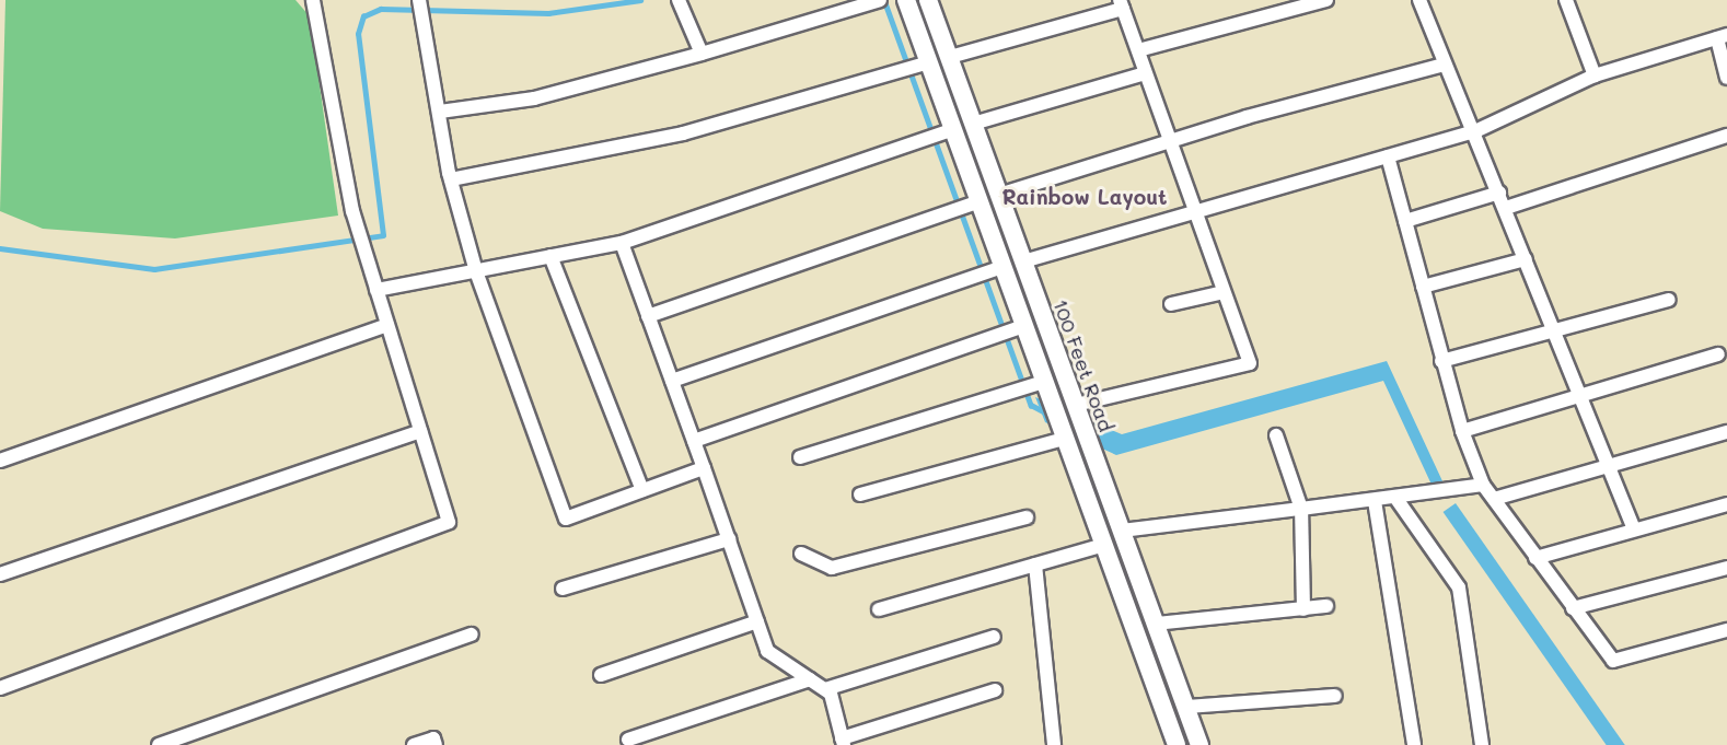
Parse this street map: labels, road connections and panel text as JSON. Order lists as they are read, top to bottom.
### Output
{
  "streets": {
    "main road": ["100 Feet Road"]
  },
  "districts": ["Rainbow Layout"]
}
